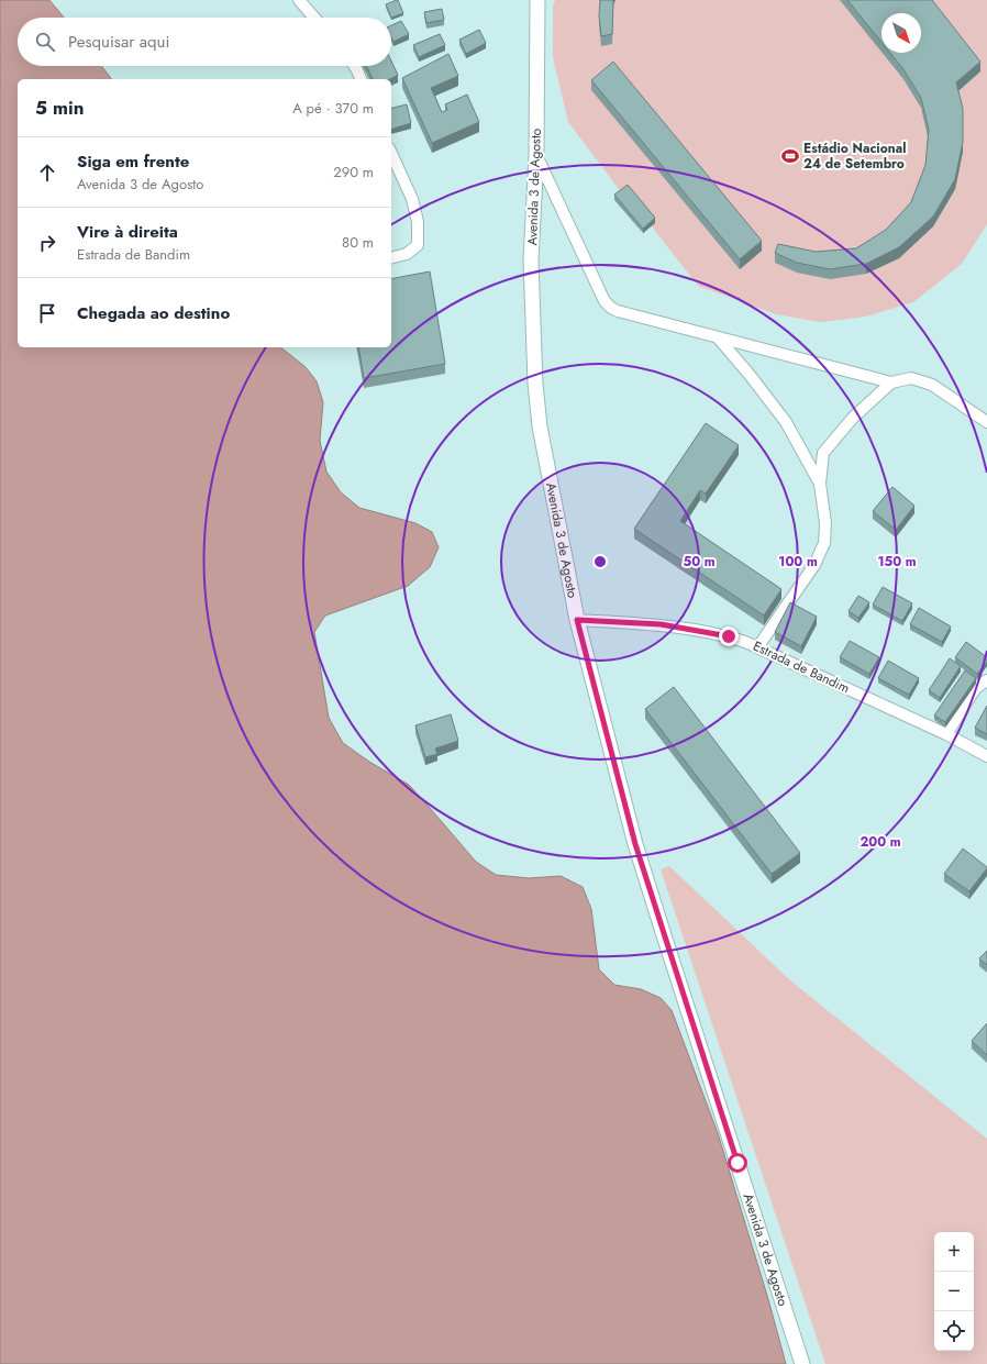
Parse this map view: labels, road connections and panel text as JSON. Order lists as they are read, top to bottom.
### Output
{
  "streets": {
    "street": ["Avenida 3 de Agosto", "Estrada de Bandim"]
  },
  "crossings": [
    ["Avenida 3 de Agosto", "Estrada de Bandim"]
  ],
  "places": {
    "sports": ["Estádio Nacional 24 de Setembro"]
  },
  "north": "bottom right",
  "page": {
    "search": "Pesquisar aqui",
    "heading": ["5 min", "A pé · 370 m"],
    "list": [
      ["Siga em frente", "Avenida 3 de Agosto", "290 m"],
      ["Vire à direita", "Estrada de Bandim", "80 m"],
      "Chegada ao destino"
    ],
    "map_buttons": ["+", "−"]
  },
  "rings": [
    "50 m",
    "100 m",
    "150 m",
    "200 m"
  ]
}
